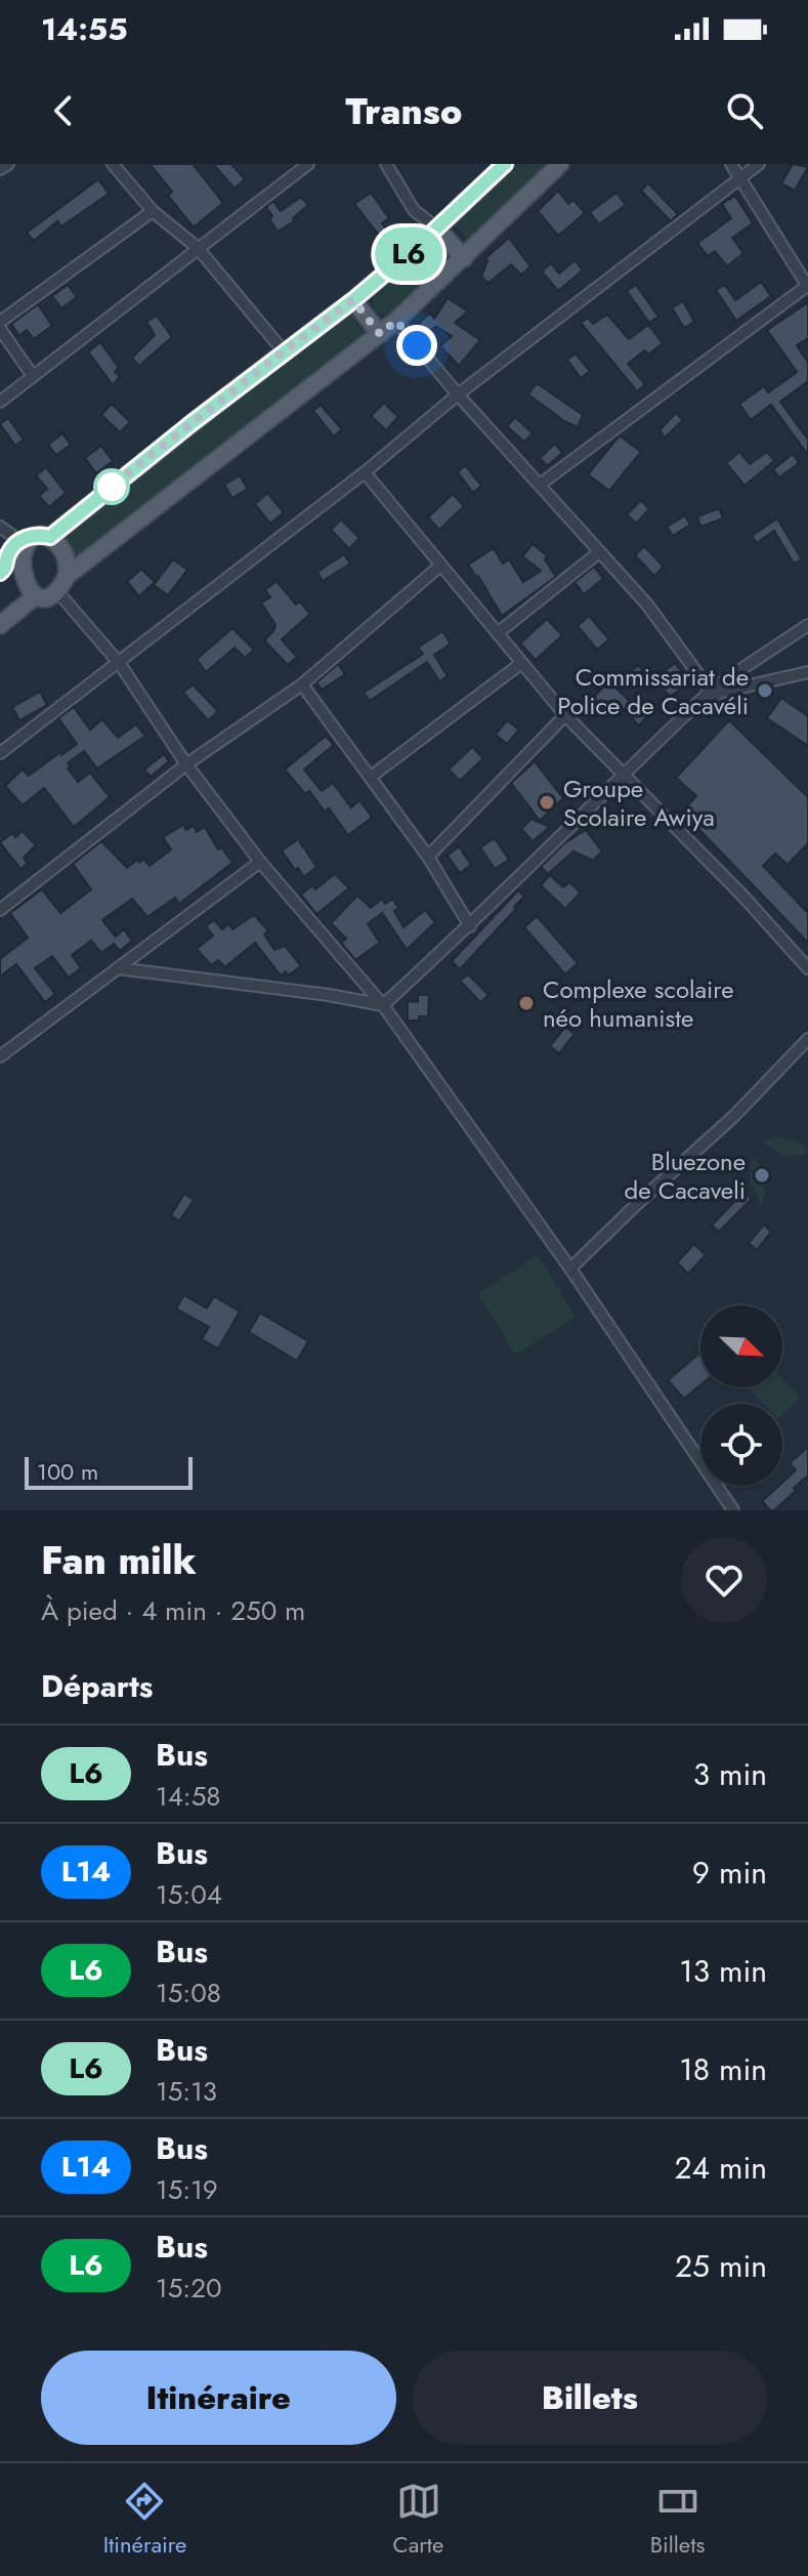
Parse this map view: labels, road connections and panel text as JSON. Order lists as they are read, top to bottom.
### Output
{
  "places": [
    "Commissariat de Police de Cacavéli",
    "Groupe Scolaire Awiya",
    "Complexe scolaire néo humaniste",
    "Bluezone de Cacaveli"
  ],
  "lines": ["bus line L6"],
  "scale_bar": "100 m",
  "north": "bottom right",
  "page": {
    "status": "14:55",
    "header": "Transo",
    "on_map": "L6",
    "scale": "100 m",
    "heading": [
      ["Fan milk", "À pied · 4 min · 250 m"],
      "Départs"
    ],
    "list": [
      {
        "mark": "L6",
        "name": "Bus",
        "note": "14:58",
        "value": "3 min"
      },
      {
        "mark": "L14",
        "name": "Bus",
        "note": "15:04",
        "value": "9 min"
      },
      {
        "mark": "L6",
        "name": "Bus",
        "note": "15:08",
        "value": "13 min"
      },
      {
        "mark": "L6",
        "name": "Bus",
        "note": "15:13",
        "value": "18 min"
      },
      {
        "mark": "L14",
        "name": "Bus",
        "note": "15:19",
        "value": "24 min"
      },
      {
        "mark": "L6",
        "name": "Bus",
        "note": "15:20",
        "value": "25 min"
      }
    ],
    "buttons": ["Itinéraire", "Billets"],
    "tabs": ["Itinéraire", "Carte", "Billets"]
  }
}
